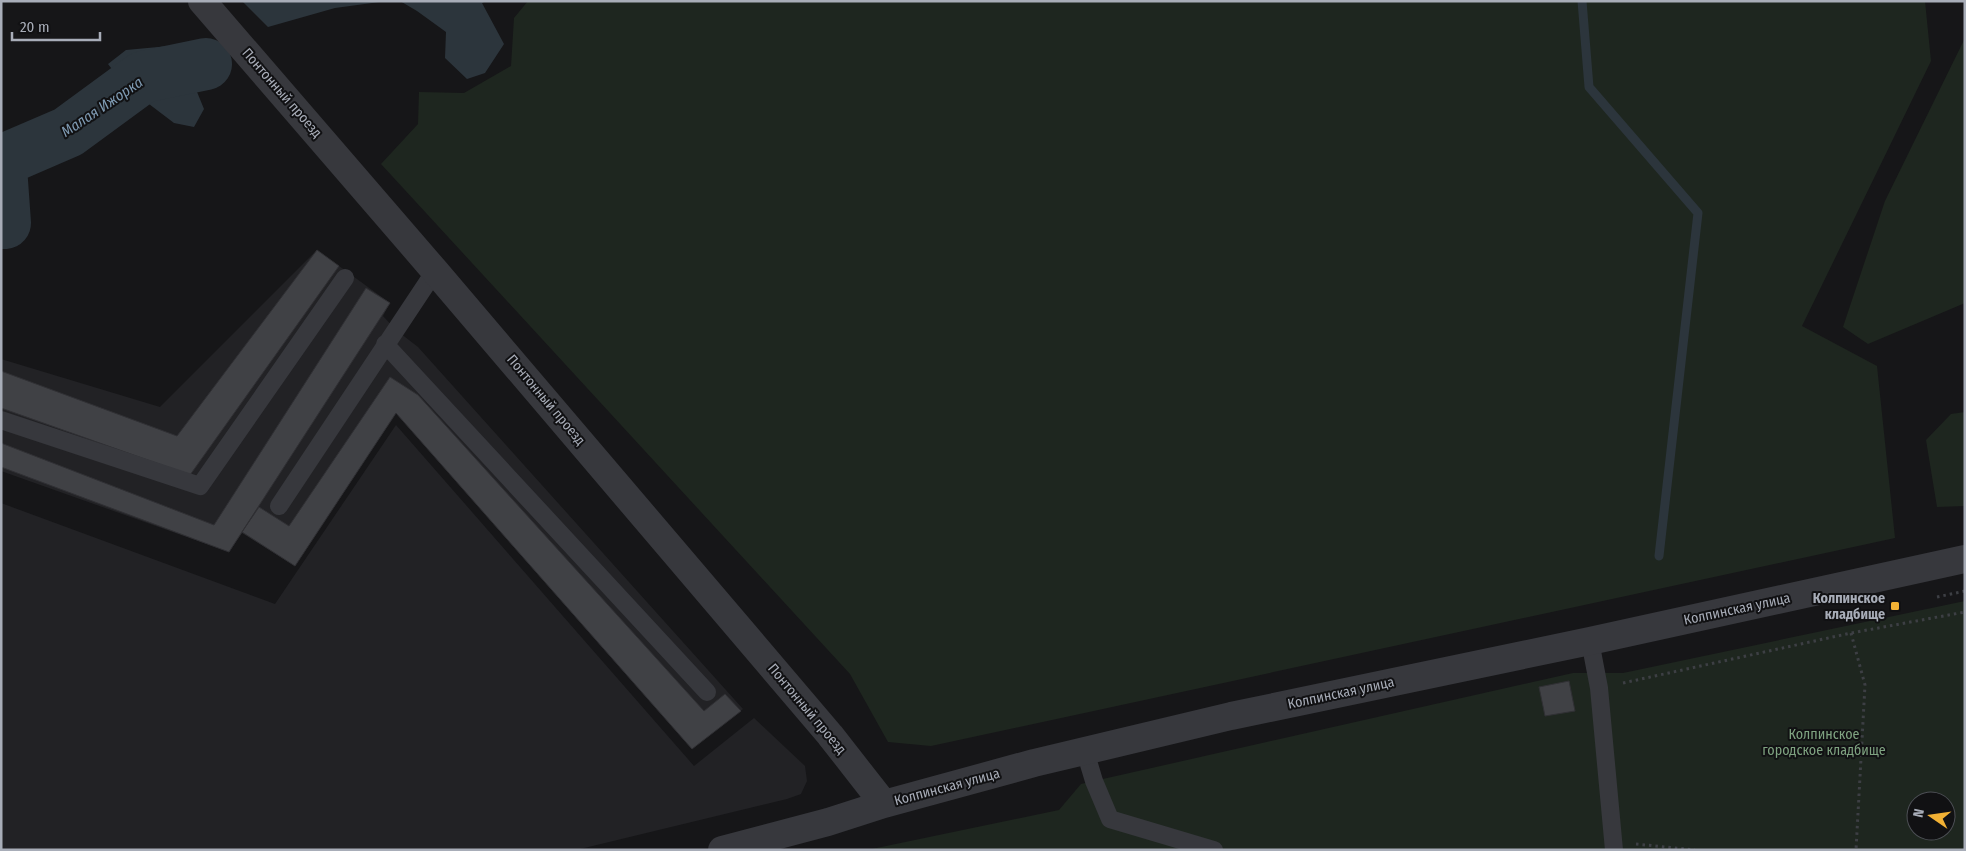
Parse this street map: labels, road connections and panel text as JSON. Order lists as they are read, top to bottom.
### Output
{
  "streets": {
    "street": ["Понтонный проезд", "Колпинская улица"]
  },
  "crossings": [
    ["Понтонный проезд", "Колпинская улица"]
  ],
  "water": ["Малая Ижорка"],
  "parks": ["Колпинское городское кладбище"],
  "places": {
    "transit": ["Колпинское кладбище"]
  },
  "scale_bar": "20 m",
  "north": "left"
}
